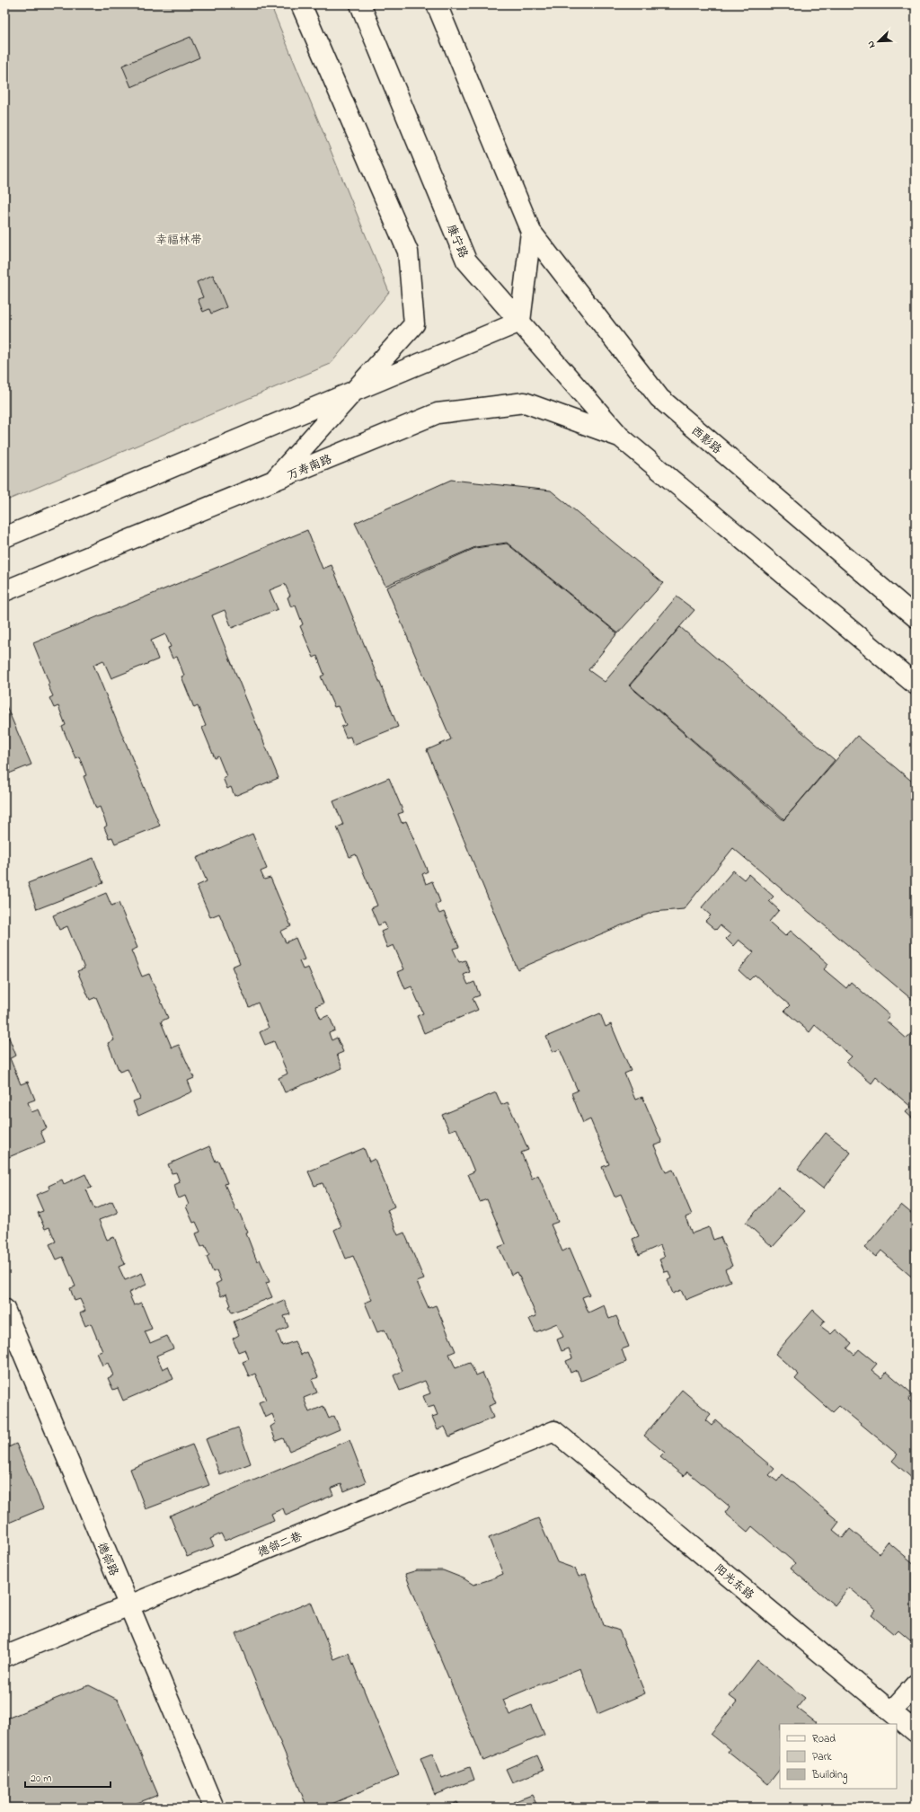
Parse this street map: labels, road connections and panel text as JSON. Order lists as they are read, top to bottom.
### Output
{
  "streets": {
    "main road": [
      "康宁路",
      "西影路",
      "万寿南路",
      "德邻二巷",
      "德邻路",
      "阳光东路"
    ]
  },
  "crossings": [
    ["康宁路", "万寿南路"],
    ["德邻二巷", "德邻路"],
    ["德邻二巷", "阳光东路"]
  ],
  "parks": ["幸福林带"],
  "legend": ["Road", "Park", "Building"],
  "scale_bar": "20 m",
  "north": "bottom left"
}
